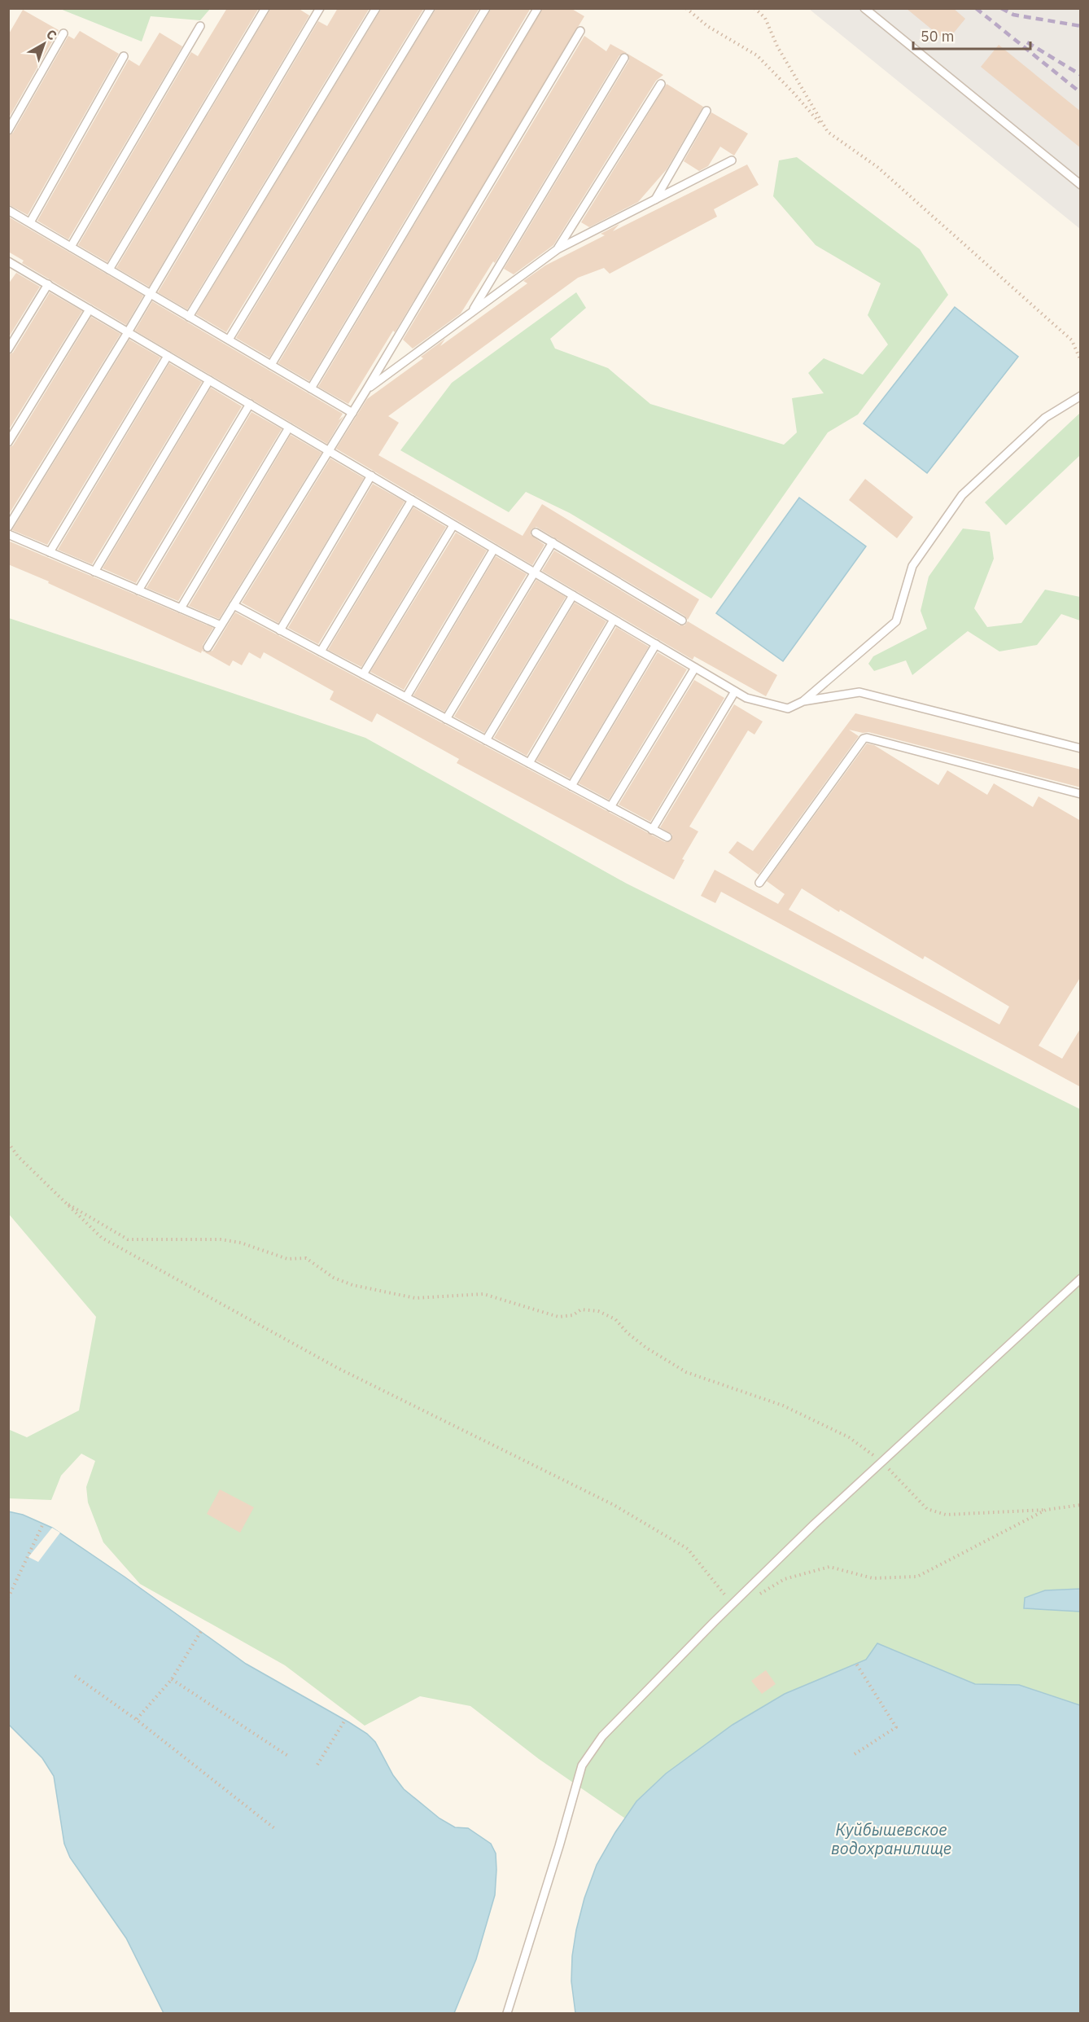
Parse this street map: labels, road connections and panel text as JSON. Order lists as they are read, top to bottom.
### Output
{
  "water": ["Куйбышевское водохранилище"],
  "scale_bar": "50 m",
  "north": "top right"
}
